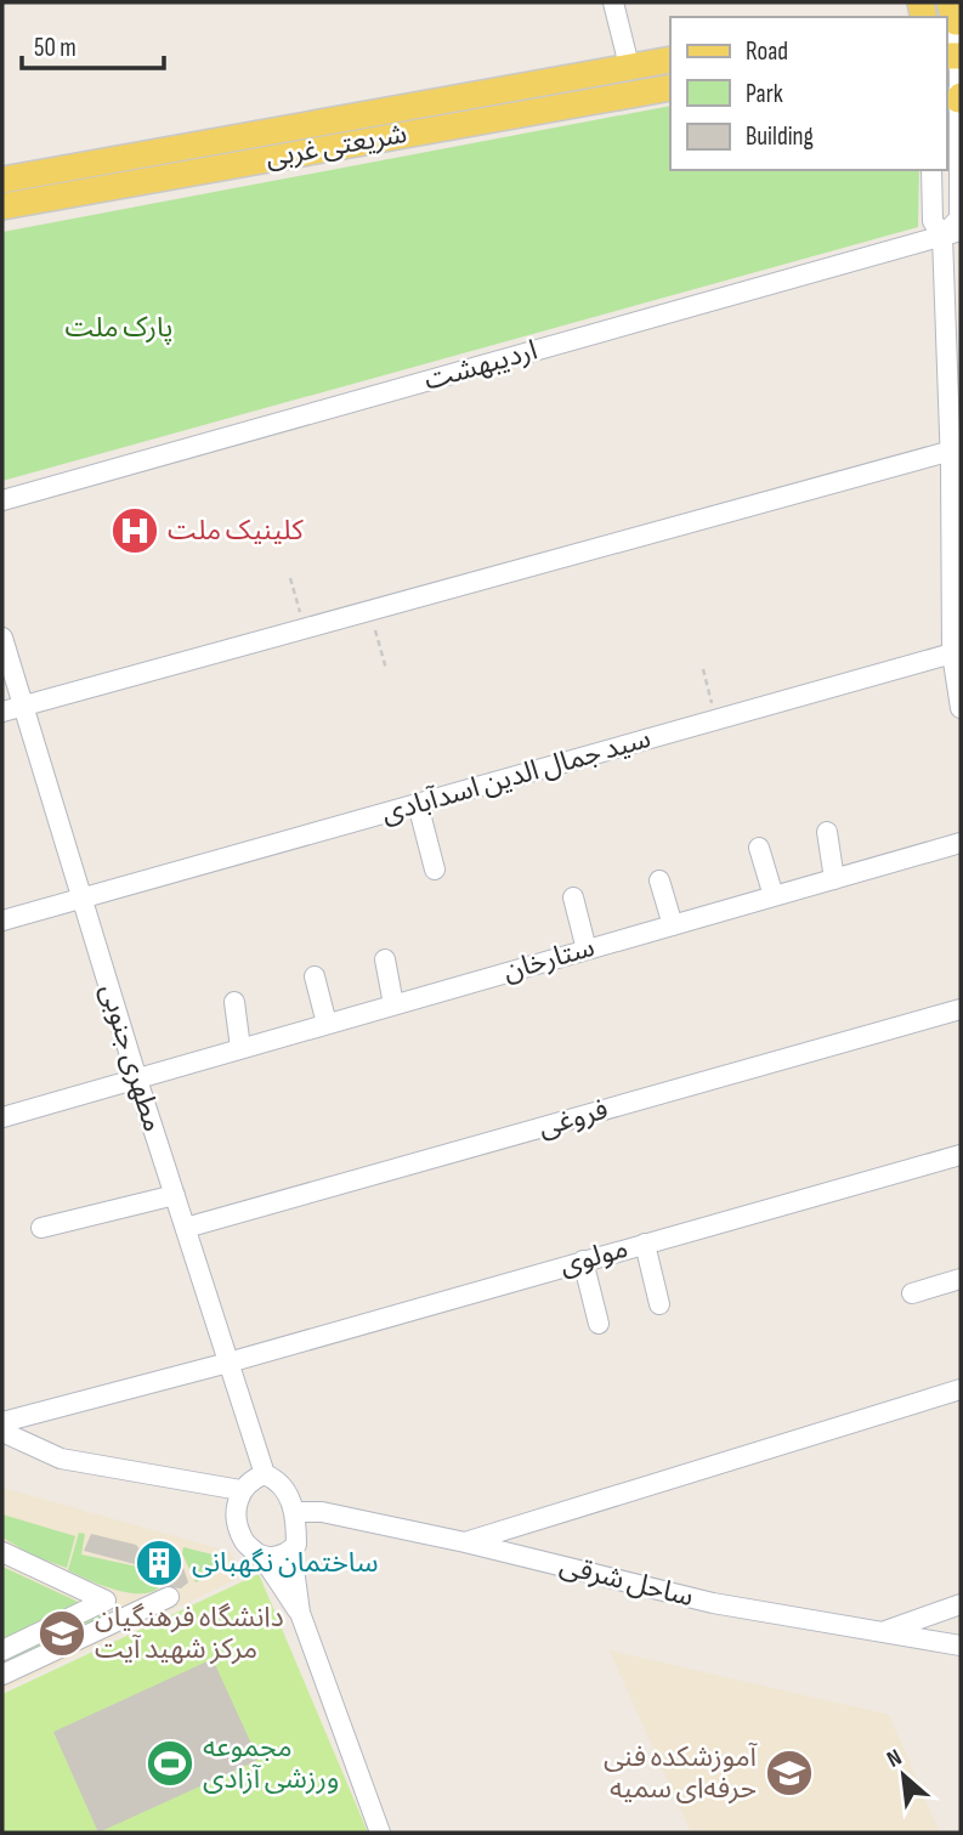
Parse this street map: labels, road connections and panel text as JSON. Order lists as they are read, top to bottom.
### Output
{
  "streets": {
    "main road": ["شریعتی غربی"],
    "street": [
      "اردیبهشت",
      "سید جمال الدین اسدآبادی",
      "ستارخان",
      "مطهری جنوبی",
      "فروغی",
      "مولوی",
      "ساحل شرقی"
    ]
  },
  "crossings": [
    ["سید جمال الدین اسدآبادی", "مطهری جنوبی"],
    ["ستارخان", "مطهری جنوبی"],
    ["مطهری جنوبی", "فروغی"],
    ["مطهری جنوبی", "مولوی"],
    ["مطهری جنوبی", "ساحل شرقی"]
  ],
  "parks": ["پارک ملت"],
  "places": {
    "hospital": ["کلینیک ملت"],
    "building": ["ساختمان نگهبانی"],
    "school or university": ["دانشگاه فرهنگیان مرکز شهید آیت", "آموزشکده فنی حرفه‌ای سمیه"],
    "sports": ["مجموعه ورزشی آزادی"]
  },
  "legend": ["Road", "Park", "Building"],
  "scale_bar": "50 m",
  "north": "top left"
}
